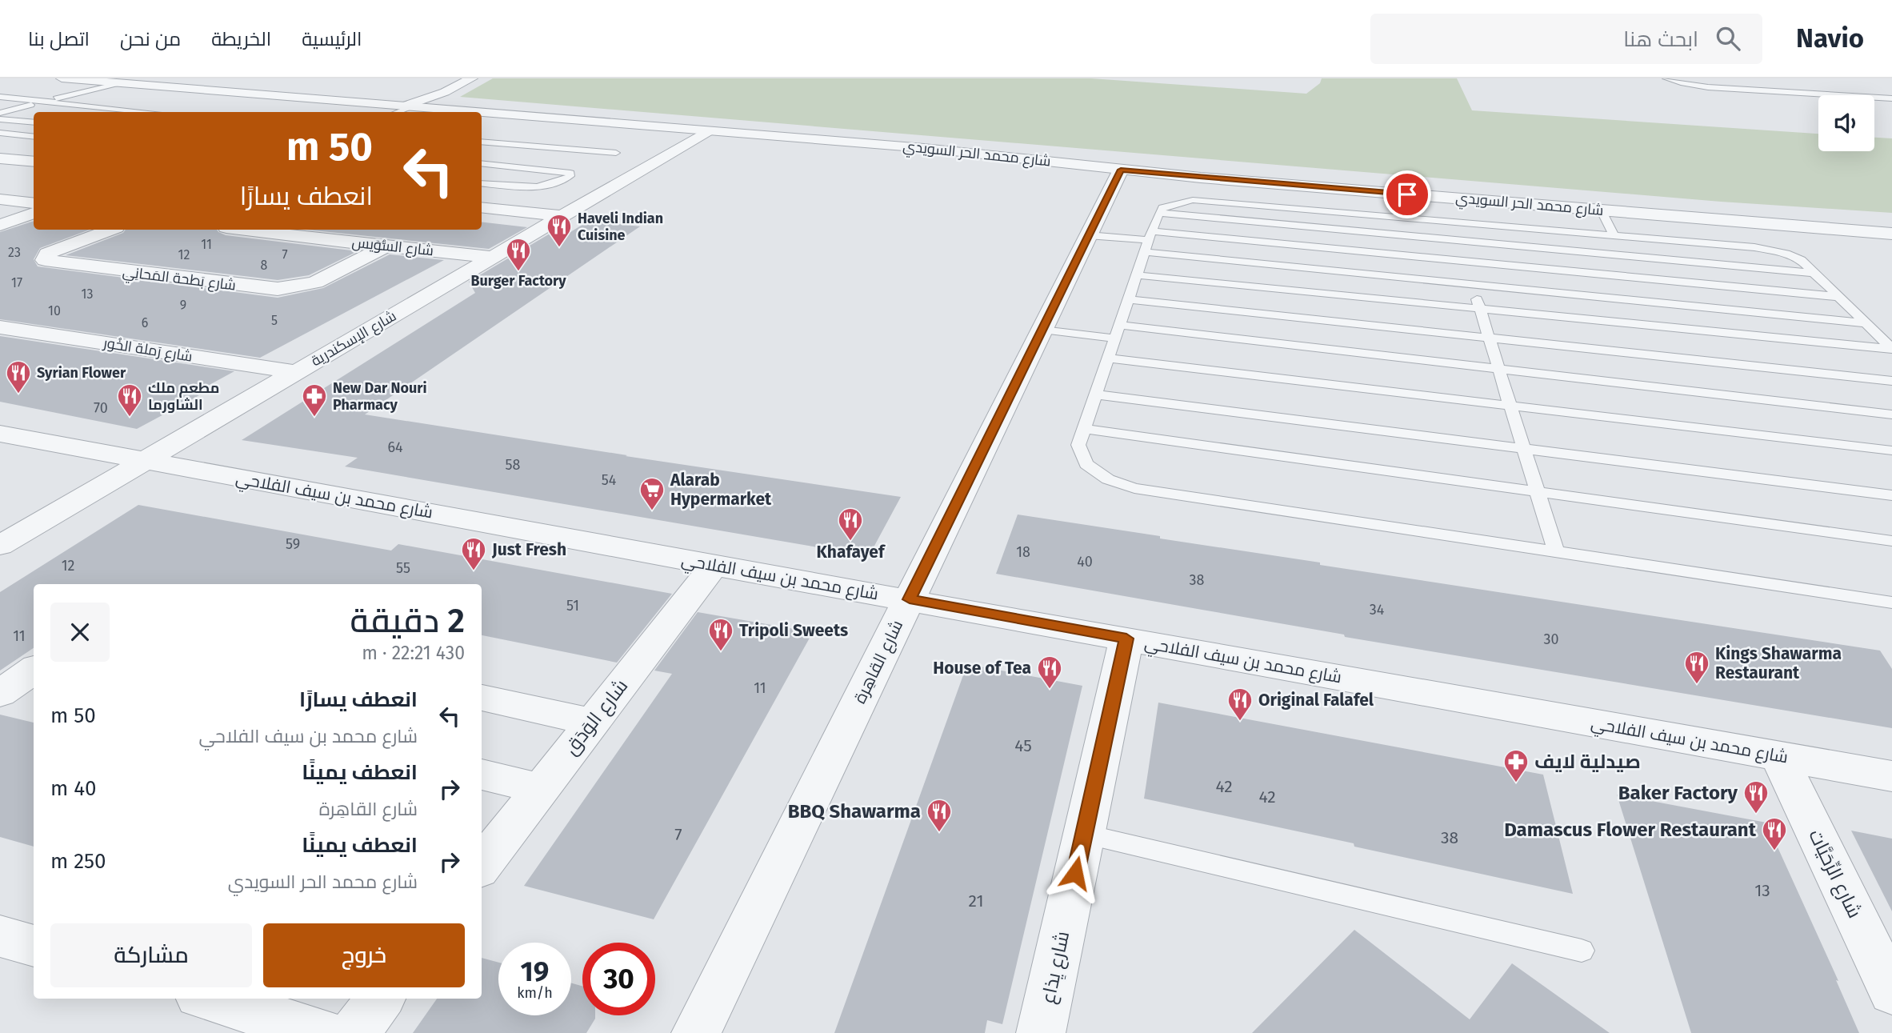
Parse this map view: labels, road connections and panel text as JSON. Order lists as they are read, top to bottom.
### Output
{
  "streets": {
    "street": [
      "شارع محمد الحر السويدي",
      "شارع السُّوَيس",
      "شارع بَطحة المَحانِي",
      "شارع الإسكندرية",
      "شارع رَملة الخُور",
      "شارع محمد بن سيف الفلاحي",
      "شارع القاهِرة",
      "شارع الوَدَق",
      "شارع الرِّحَيَّات",
      "شارع يِذاع"
    ]
  },
  "crossings": [
    ["شارع محمد الحر السويدي", "شارع الإسكندرية"],
    ["شارع محمد الحر السويدي", "شارع القاهِرة"],
    ["شارع السُّوَيس", "شارع بَطحة المَحانِي"],
    ["شارع السُّوَيس", "شارع الإسكندرية"],
    ["شارع الإسكندرية", "شارع رَملة الخُور"],
    ["شارع الإسكندرية", "شارع محمد بن سيف الفلاحي"],
    ["شارع محمد بن سيف الفلاحي", "شارع القاهِرة"],
    ["شارع محمد بن سيف الفلاحي", "شارع الوَدَق"],
    ["شارع محمد بن سيف الفلاحي", "شارع الرِّحَيَّات"],
    ["شارع محمد بن سيف الفلاحي", "شارع يِذاع"]
  ],
  "places": {
    "restaurant": [
      "Haveli Indian Cuisine",
      "Burger Factory",
      "Syrian Flower",
      "مطعم ملك الشاورما",
      "Khafayef",
      "Just Fresh",
      "Tripoli Sweets",
      "Kings Shawarma Restaurant",
      "House of Tea",
      "Original Falafel",
      "Baker Factory",
      "BBQ Shawarma",
      "Damascus Flower Restaurant"
    ],
    "pharmacy": ["New Dar Nouri Pharmacy", "صيدلية لايف"],
    "supermarket": ["Alarab Hypermarket"]
  },
  "house_numbers": [
    "11",
    "23",
    "12",
    "7",
    "8",
    "17",
    "13",
    "9",
    "10",
    "5",
    "6",
    "70",
    "64",
    "58",
    "54",
    "59",
    "18",
    "40",
    "12",
    "55",
    "38",
    "51",
    "34",
    "11",
    "30",
    "11",
    "45",
    "42",
    "42",
    "7",
    "38",
    "13",
    "21"
  ],
  "page": {
    "header": "Navio",
    "search": "ابحث هنا",
    "nav": [
      "الرئيسية",
      "الخريطة",
      "من نحن",
      "اتصل بنا"
    ],
    "turn": ["50 m", "انعطف يسارًا"],
    "heading": ["2 دقيقة", "430 m · 22:21"],
    "list": [
      {
        "name": "انعطف يسارًا",
        "note": "شارع محمد بن سيف الفلاحي",
        "value": "50 m"
      },
      {
        "name": "انعطف يمينًا",
        "note": "شارع القاهِرة",
        "value": "40 m"
      },
      {
        "name": "انعطف يمينًا",
        "note": "شارع محمد الحر السويدي",
        "value": "250 m"
      }
    ],
    "buttons": ["خروج", "مشاركة"],
    "speed": "19 km/h",
    "limit": "30"
  }
}
